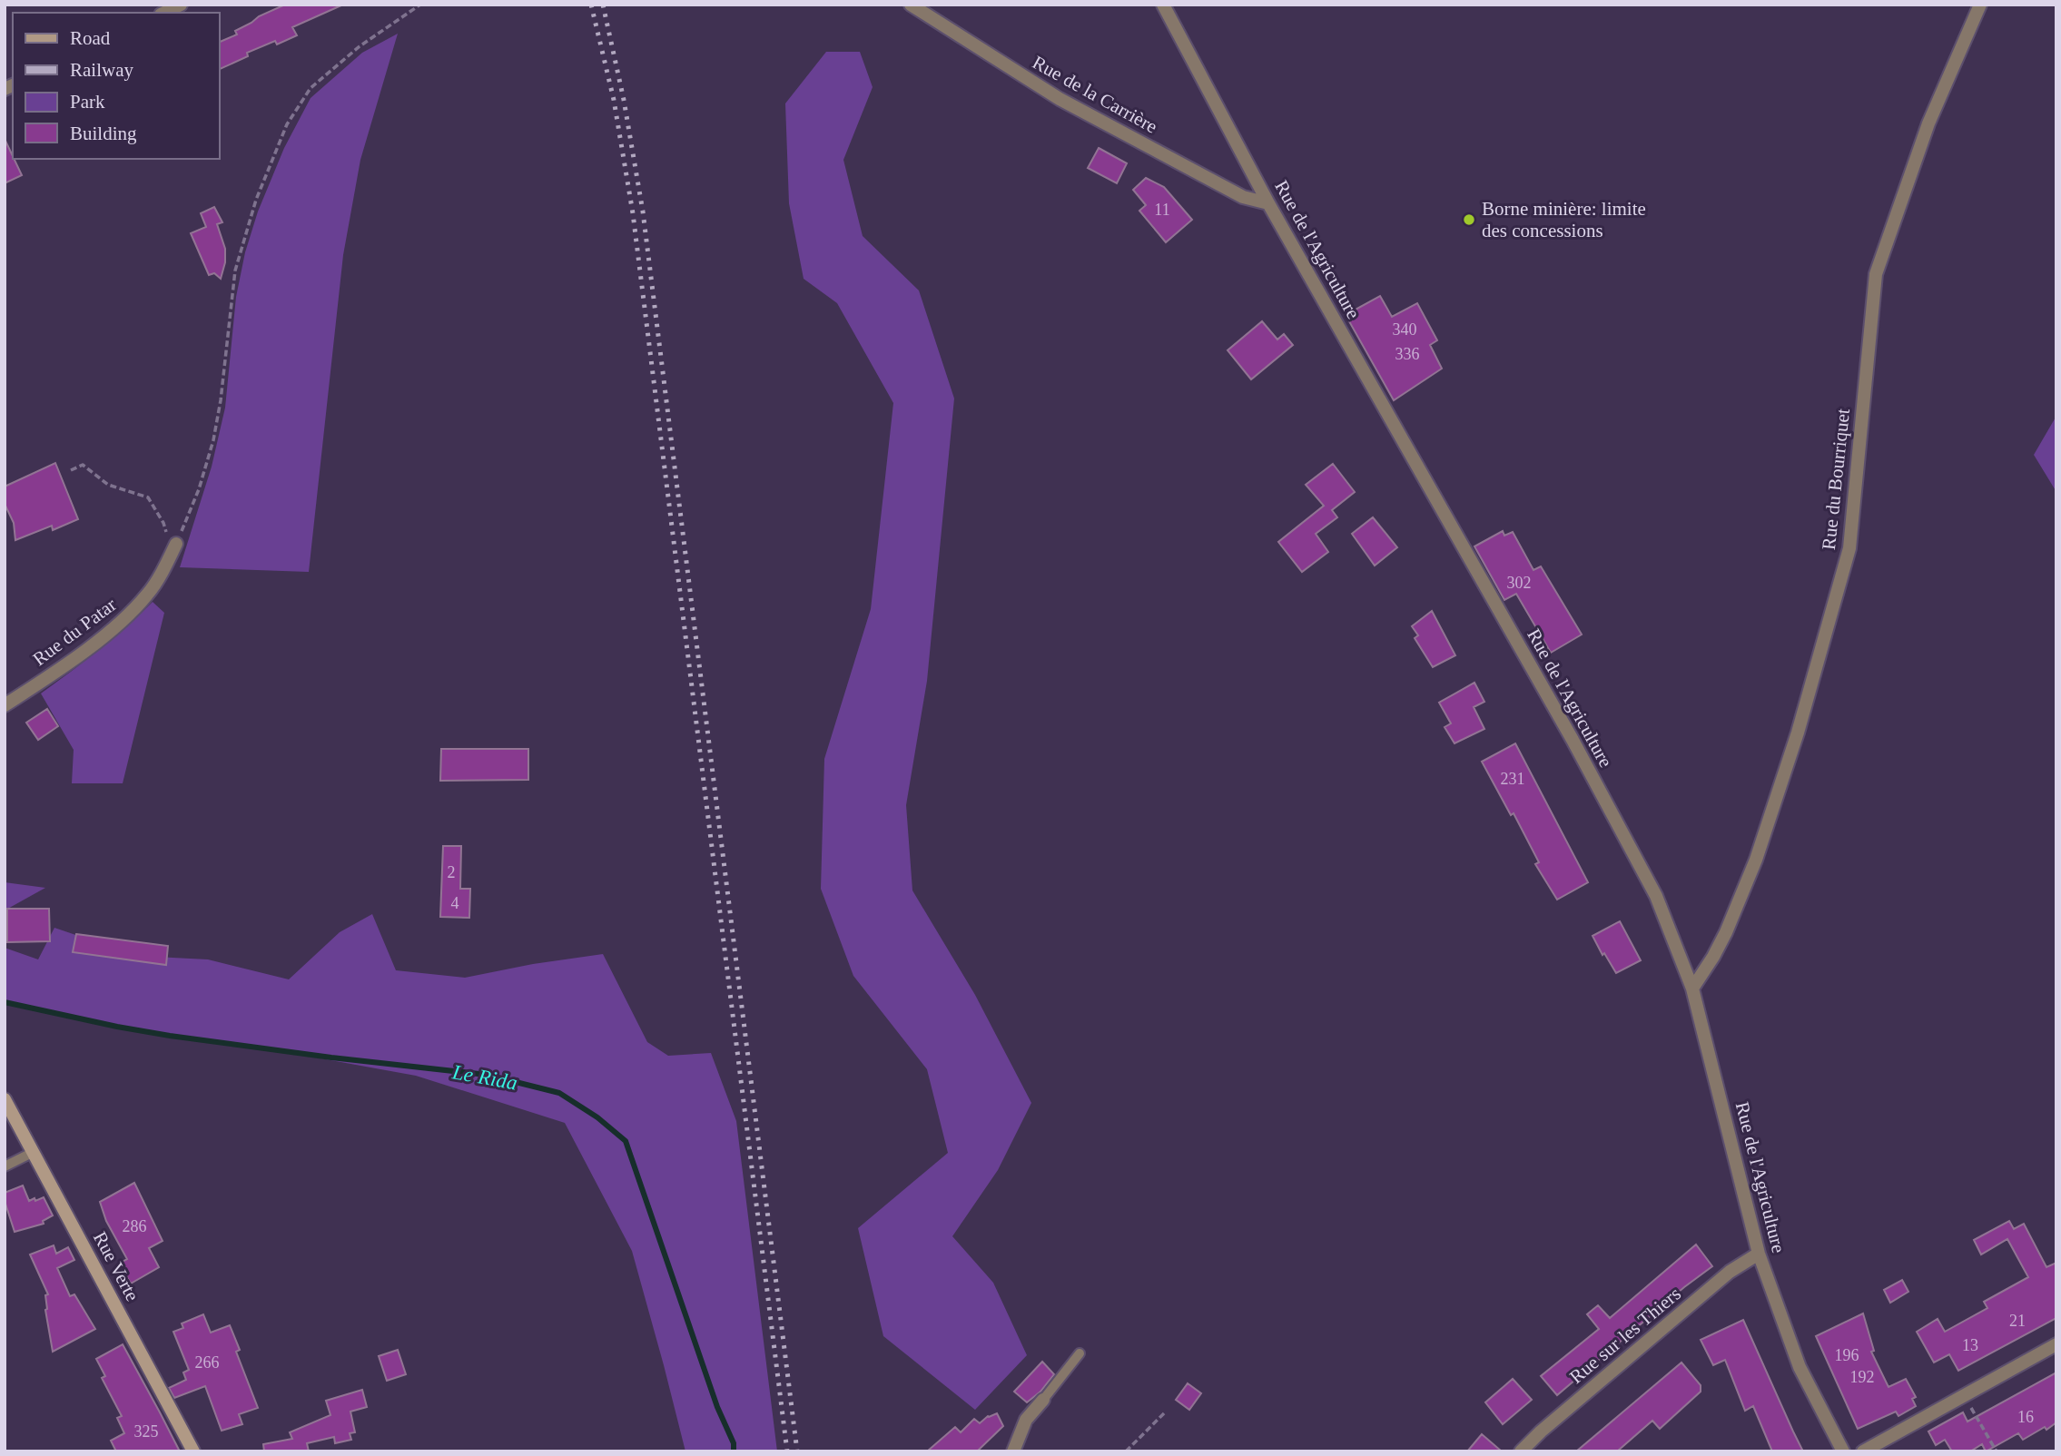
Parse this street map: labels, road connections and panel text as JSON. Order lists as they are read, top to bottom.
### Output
{
  "streets": {
    "street": [
      "Rue de la Carrière",
      "Rue de l'Agriculture",
      "Rue du Bourriquet",
      "Rue du Patar",
      "Rue Verte",
      "Rue sur les Thiers"
    ]
  },
  "crossings": [
    ["Rue de la Carrière", "Rue de l'Agriculture"],
    ["Rue de l'Agriculture", "Rue du Bourriquet"],
    ["Rue de l'Agriculture", "Rue sur les Thiers"]
  ],
  "water": ["Le Rida"],
  "places": ["Borne minière: limite des concessions"],
  "house_numbers": [
    "11",
    "340",
    "336",
    "302",
    "231",
    "2",
    "4",
    "286",
    "21",
    "13",
    "196",
    "266",
    "192",
    "16",
    "325"
  ],
  "legend": [
    "Road",
    "Railway",
    "Park",
    "Building"
  ]
}
